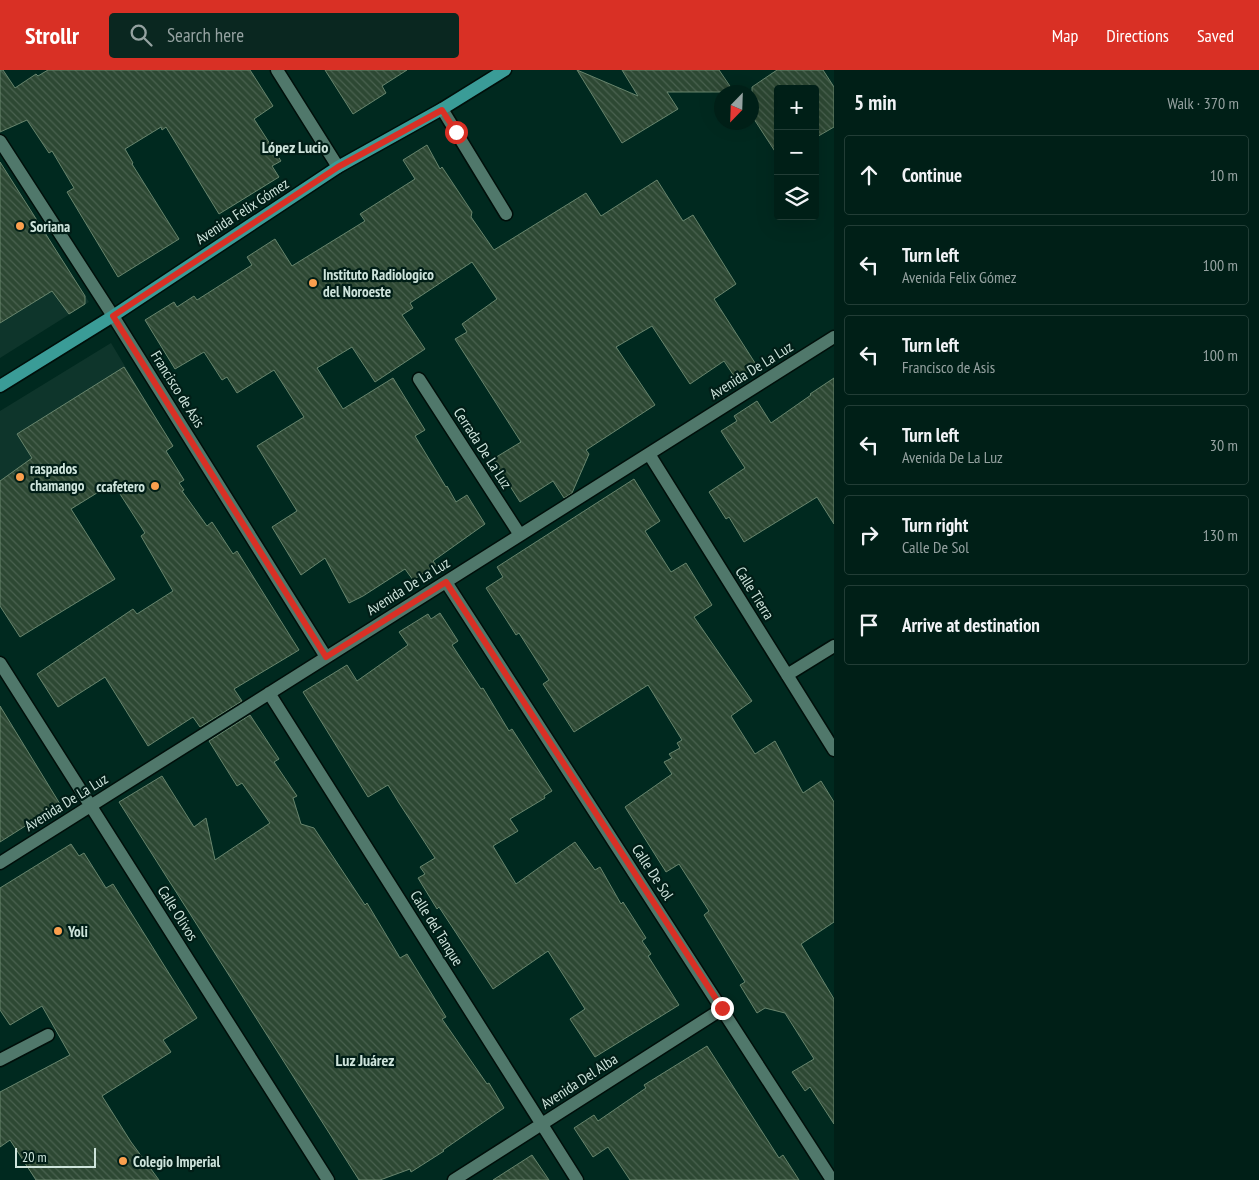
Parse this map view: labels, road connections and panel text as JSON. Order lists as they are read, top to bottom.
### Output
{
  "streets": {
    "main road": ["Avenida Felix Gómez"],
    "street": [
      "Avenida De La Luz",
      "Francisco de Asis",
      "Cerrada De La Luz",
      "Calle Tierra",
      "Calle De Sol",
      "Calle Olivos",
      "Calle del Tanque",
      "Avenida Del Alba"
    ]
  },
  "crossings": [
    ["Avenida Felix Gómez", "Francisco de Asis"],
    ["Avenida De La Luz", "Francisco de Asis"],
    ["Avenida De La Luz", "Cerrada De La Luz"],
    ["Avenida De La Luz", "Calle Tierra"],
    ["Avenida De La Luz", "Calle De Sol"],
    ["Avenida De La Luz", "Calle Olivos"],
    ["Avenida De La Luz", "Calle del Tanque"],
    ["Calle De Sol", "Avenida Del Alba"],
    ["Calle del Tanque", "Avenida Del Alba"]
  ],
  "districts": ["López Lucio", "Luz Juárez"],
  "places": [
    "Soriana",
    "Instituto Radiologico del Noroeste",
    "raspados chamango",
    "ccafetero",
    "Yoli",
    "Colegio Imperial"
  ],
  "scale_bar": "20 m",
  "north": "bottom left",
  "page": {
    "header": "Strollr",
    "search": "Search here",
    "nav": ["Map", "Directions", "Saved"],
    "heading": ["5 min", "Walk · 370 m"],
    "map_buttons": ["+", "−"],
    "list": [
      ["Continue", "10 m"],
      ["Turn left", "Avenida Felix Gómez", "100 m"],
      ["Turn left", "Francisco de Asis", "100 m"],
      ["Turn left", "Avenida De La Luz", "30 m"],
      ["Turn right", "Calle De Sol", "130 m"],
      "Arrive at destination"
    ],
    "scale": "20 m"
  }
}
